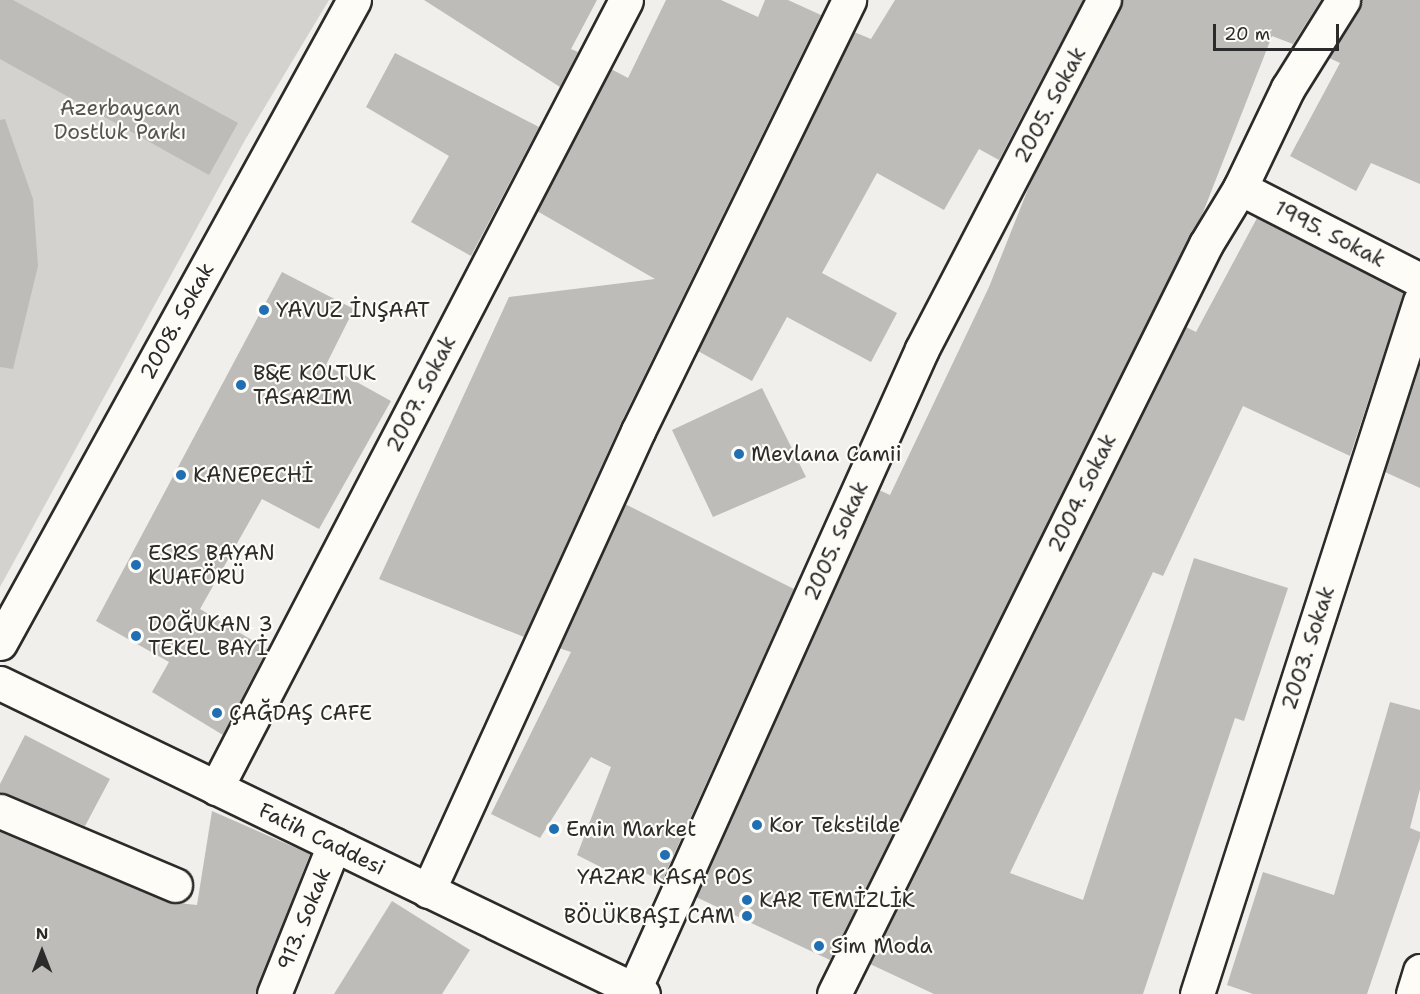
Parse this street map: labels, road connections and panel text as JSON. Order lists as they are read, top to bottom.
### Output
{
  "streets": {
    "street": [
      "2005. Sokak",
      "1995. Sokak",
      "2008. Sokak",
      "2007. Sokak",
      "2004. Sokak",
      "2003. Sokak",
      "Fatih Caddesi",
      "913. Sokak"
    ]
  },
  "crossings": [
    ["2005. Sokak", "Fatih Caddesi"],
    ["1995. Sokak", "2004. Sokak"],
    ["2007. Sokak", "Fatih Caddesi"],
    ["Fatih Caddesi", "913. Sokak"]
  ],
  "parks": ["Azerbaycan Dostluk Parkı"],
  "places": [
    "YAVUZ İNŞAAT",
    "B&E KOLTUK TASARIM",
    "Mevlana Camii",
    "KANEPECHİ",
    "ESRS BAYAN KUAFÖRÜ",
    "DOĞUKAN 3 TEKEL BAYİ",
    "ÇAĞDAŞ CAFE",
    "Kor Tekstilde",
    "Emin Market",
    "YAZAR KASA POS",
    "KAR TEMİZLİK",
    "BÖLÜKBAŞI CAM",
    "Sim Moda"
  ],
  "scale_bar": "20 m",
  "north": "top"
}
